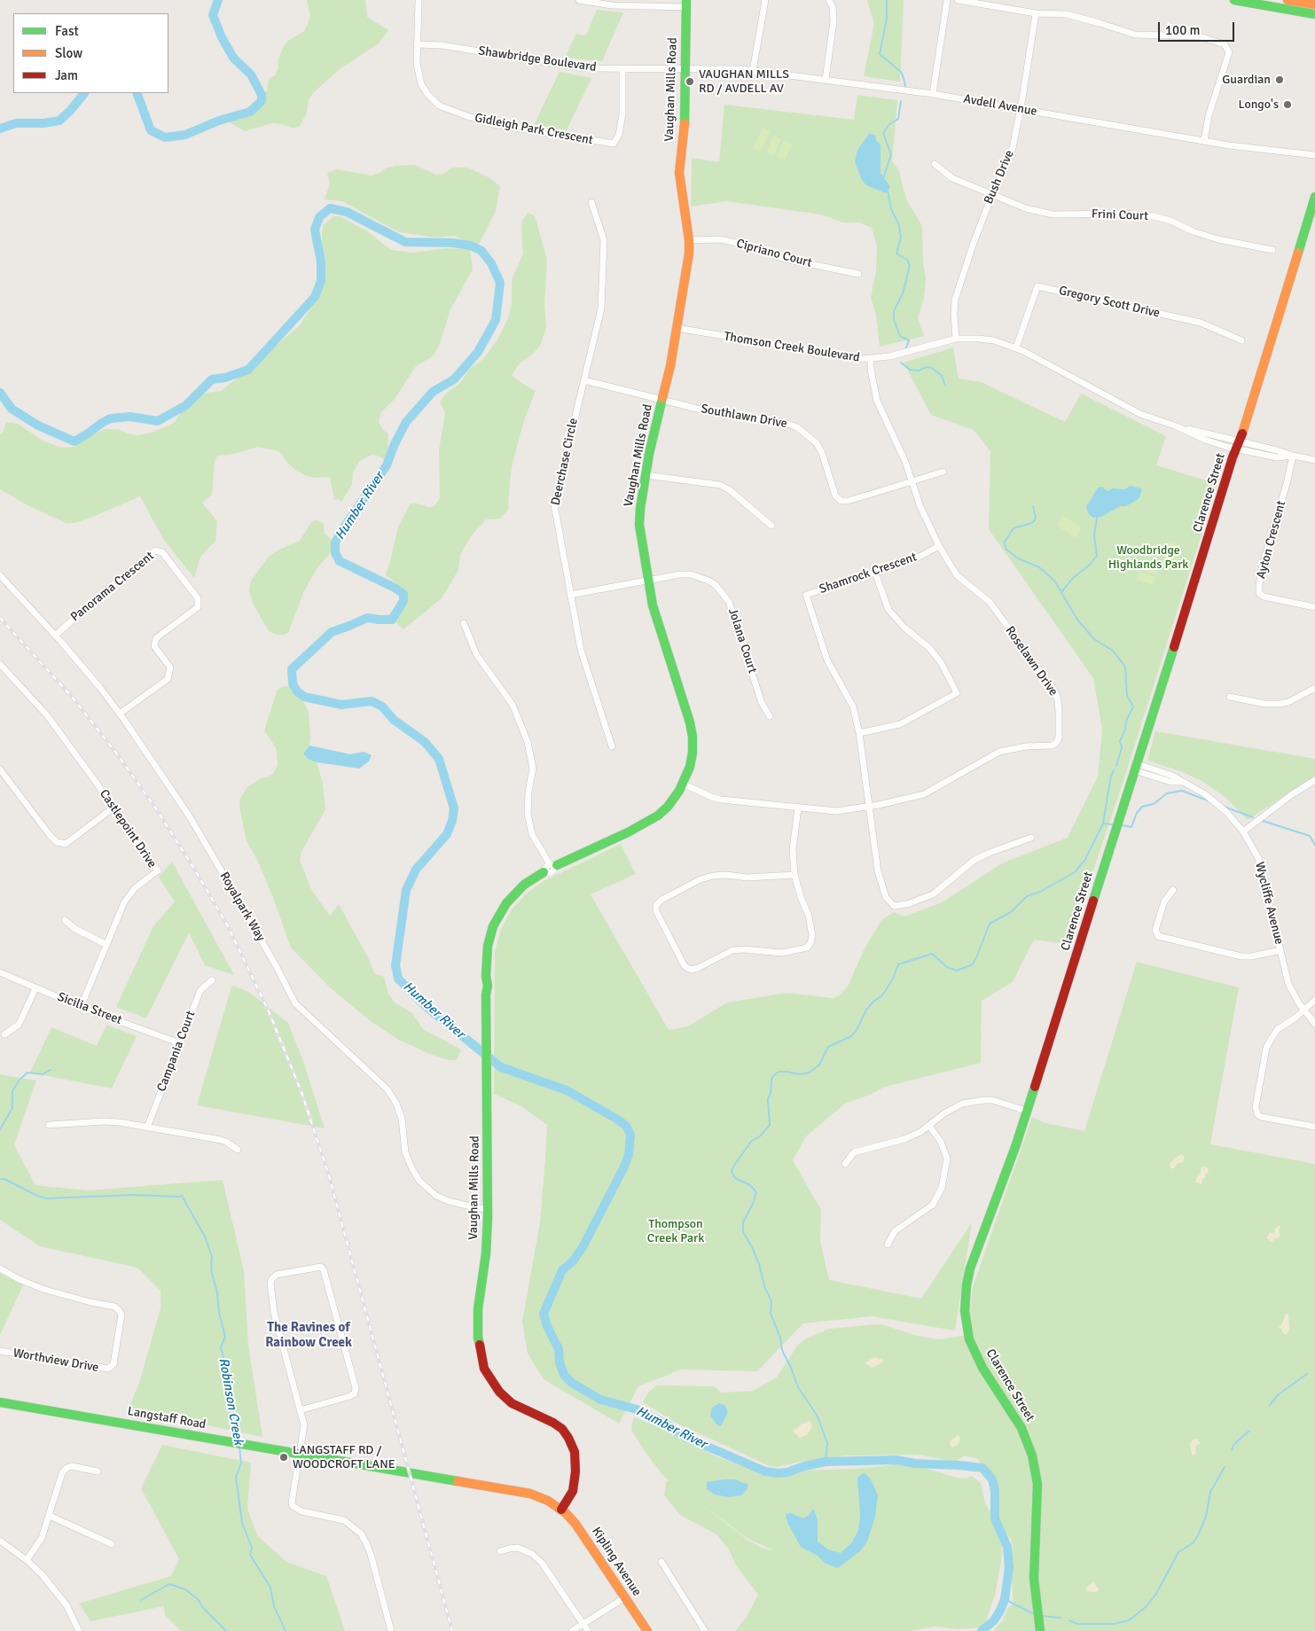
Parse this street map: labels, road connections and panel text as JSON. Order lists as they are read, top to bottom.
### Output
{
  "streets": {
    "street": [
      "Shawbridge Boulevard",
      "Vaughan Mills Road",
      "Avdell Avenue",
      "Gidleigh Park Crescent",
      "Bush Drive",
      "Frini Court",
      "Cipriano Court",
      "Gregory Scott Drive",
      "Thomson Creek Boulevard",
      "Southlawn Drive",
      "Deerchase Circle",
      "Clarence Street",
      "Ayton Crescent",
      "Shamrock Crescent",
      "Panorama Crescent",
      "Jolana Court",
      "Roselawn Drive",
      "Castlepoint Drive",
      "Wycliffe Avenue",
      "Royalpark Way",
      "Sicilia Street",
      "Campania Court",
      "Worthview Drive",
      "Langstaff Road",
      "Kipling Avenue"
    ]
  },
  "crossings": [
    ["Shawbridge Boulevard", "Vaughan Mills Road"],
    ["Shawbridge Boulevard", "Avdell Avenue"],
    ["Shawbridge Boulevard", "Gidleigh Park Crescent"],
    ["Vaughan Mills Road", "Avdell Avenue"],
    ["Vaughan Mills Road", "Cipriano Court"],
    ["Vaughan Mills Road", "Thomson Creek Boulevard"],
    ["Vaughan Mills Road", "Southlawn Drive"],
    ["Vaughan Mills Road", "Jolana Court"],
    ["Vaughan Mills Road", "Roselawn Drive"],
    ["Vaughan Mills Road", "Royalpark Way"],
    ["Vaughan Mills Road", "Langstaff Road"],
    ["Vaughan Mills Road", "Kipling Avenue"],
    ["Avdell Avenue", "Bush Drive"],
    ["Bush Drive", "Frini Court"],
    ["Bush Drive", "Thomson Creek Boulevard"],
    ["Gregory Scott Drive", "Thomson Creek Boulevard"],
    ["Thomson Creek Boulevard", "Clarence Street"],
    ["Thomson Creek Boulevard", "Ayton Crescent"],
    ["Thomson Creek Boulevard", "Roselawn Drive"],
    ["Southlawn Drive", "Roselawn Drive"],
    ["Deerchase Circle", "Jolana Court"],
    ["Clarence Street", "Wycliffe Avenue"],
    ["Shamrock Crescent", "Roselawn Drive"],
    ["Panorama Crescent", "Royalpark Way"],
    ["Castlepoint Drive", "Sicilia Street"],
    ["Sicilia Street", "Campania Court"],
    ["Langstaff Road", "Kipling Avenue"]
  ],
  "districts": ["The Ravines of Rainbow Creek"],
  "water": ["Humber River", "Robinson Creek"],
  "parks": ["Woodbridge Highlands Park", "Thompson Creek Park"],
  "places": [
    "Guardian",
    "VAUGHAN MILLS RD / AVDELL AV",
    "Longo's",
    "LANGSTAFF RD / WOODCROFT LANE"
  ],
  "legend": ["Fast", "Slow", "Jam"],
  "scale_bar": "100 m"
}
